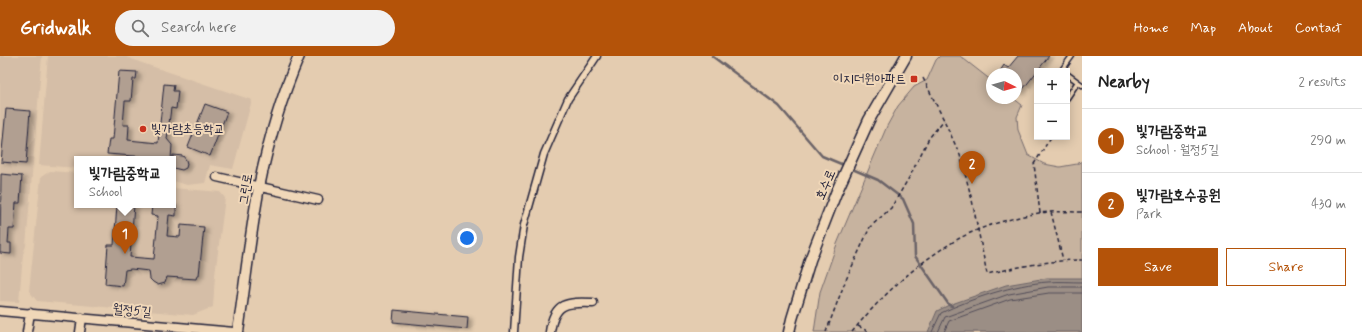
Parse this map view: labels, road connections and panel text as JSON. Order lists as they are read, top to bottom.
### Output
{
  "streets": {
    "street": ["호수로", "그린로", "월정5길"]
  },
  "places": {
    "transit": ["이지더원아파트"],
    "other": ["빛가람초등학교"]
  },
  "north": "right",
  "page": {
    "header": "Gridwalk",
    "search": "Search here",
    "nav": [
      "Home",
      "Map",
      "About",
      "Contact"
    ],
    "heading": ["Nearby", "2 results"],
    "map_buttons": ["+", "−"],
    "list": [
      {
        "mark": "1",
        "name": "빛가람중학교",
        "note": "School · 월정5길",
        "value": "290 m"
      },
      {
        "mark": "2",
        "name": "빛가람호수공원",
        "note": "Park",
        "value": "430 m"
      }
    ],
    "pins": ["2", "1"],
    "popup": ["빛가람중학교", "School"],
    "buttons": ["Save", "Share"]
  }
}
